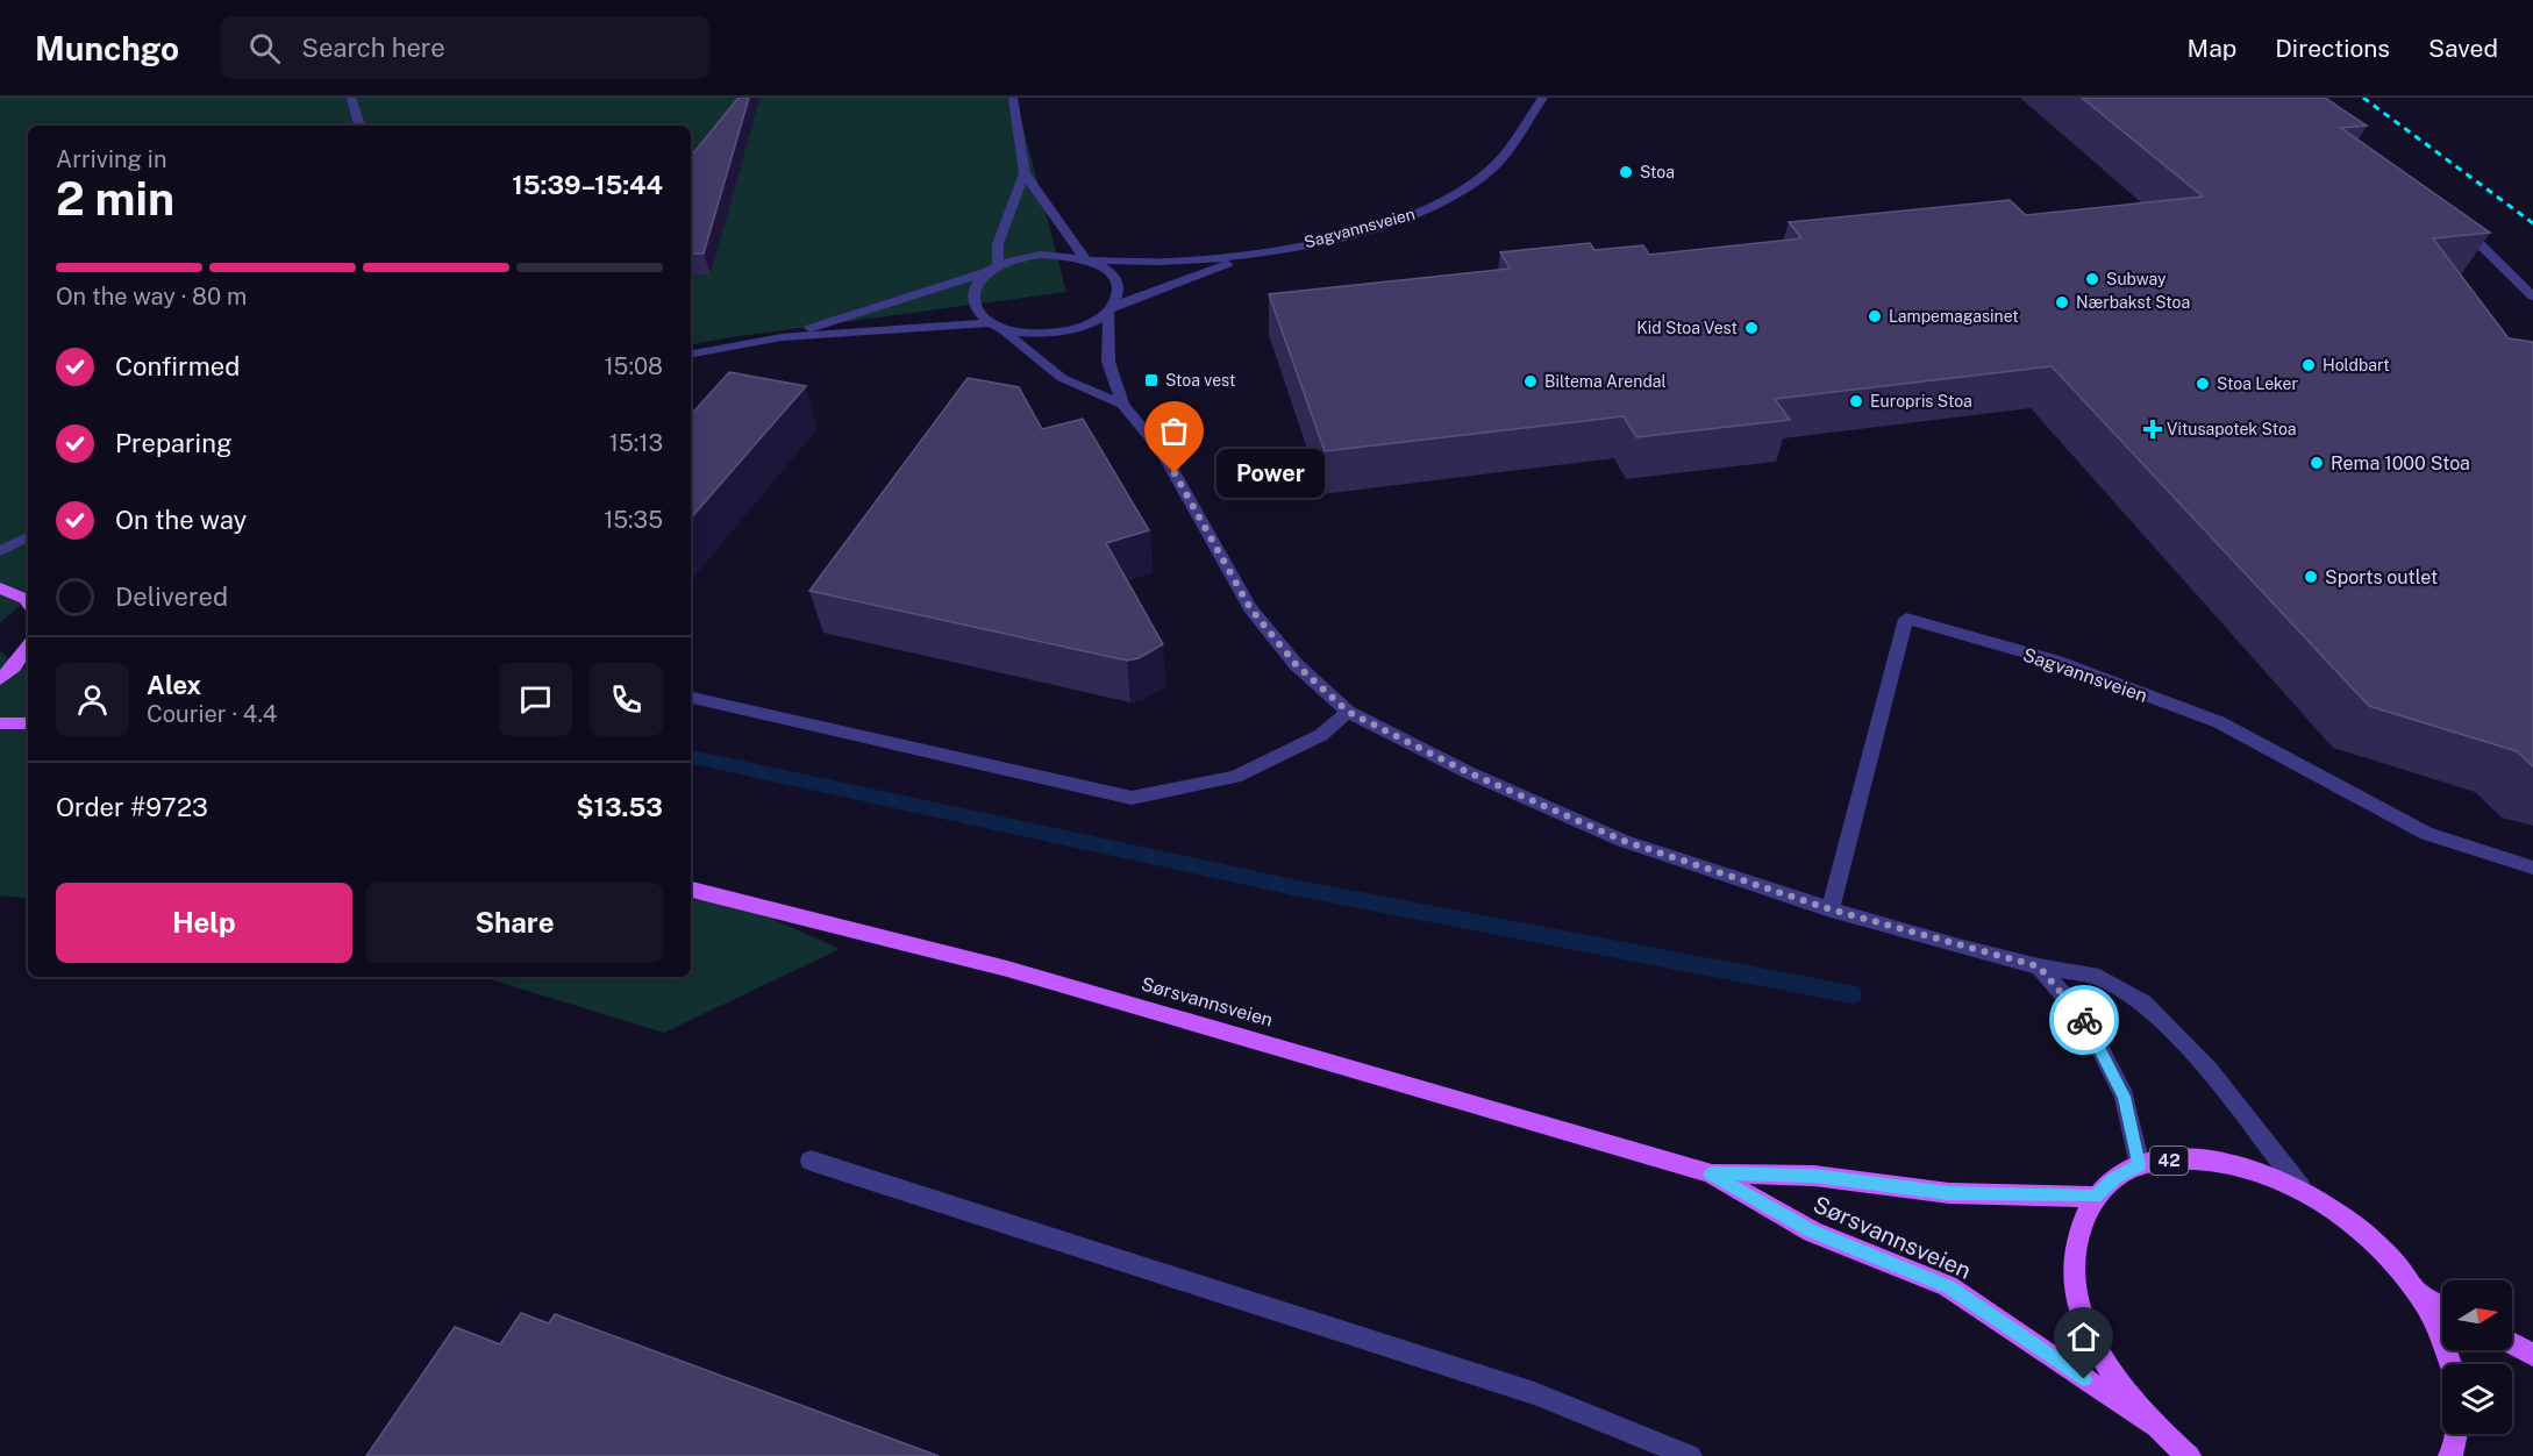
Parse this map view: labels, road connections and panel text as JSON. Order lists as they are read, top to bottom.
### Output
{
  "streets": {
    "main road": ["Sørsvannsveien", "42"],
    "street": ["Sagvannsveien"]
  },
  "crossings": [
    ["Sørsvannsveien", "42"]
  ],
  "places": {
    "other": [
      "Stoa",
      "Subway",
      "Nærbakst Stoa",
      "Lampemagasinet",
      "Kid Stoa Vest",
      "Holdbart",
      "Biltema Arendal",
      "Stoa Leker",
      "Europris Stoa",
      "Rema 1000 Stoa",
      "Power",
      "Sports outlet"
    ],
    "transit": ["Stoa vest"],
    "health": ["Vitusapotek Stoa"]
  },
  "north": "right",
  "page": {
    "header": "Munchgo",
    "search": "Search here",
    "nav": ["Map", "Directions", "Saved"],
    "heading": ["2 min", "Arriving in", "15:39–15:44"],
    "panel": [
      "Alex",
      "Courier · 4.4",
      "Order #9723",
      "$13.53"
    ],
    "bar": "On the way · 80 m",
    "list": [
      ["Confirmed", "15:08"],
      ["Preparing", "15:13"],
      ["On the way", "15:35"],
      "Delivered"
    ],
    "bubble": "Power",
    "buttons": ["Help", "Share"]
  }
}
